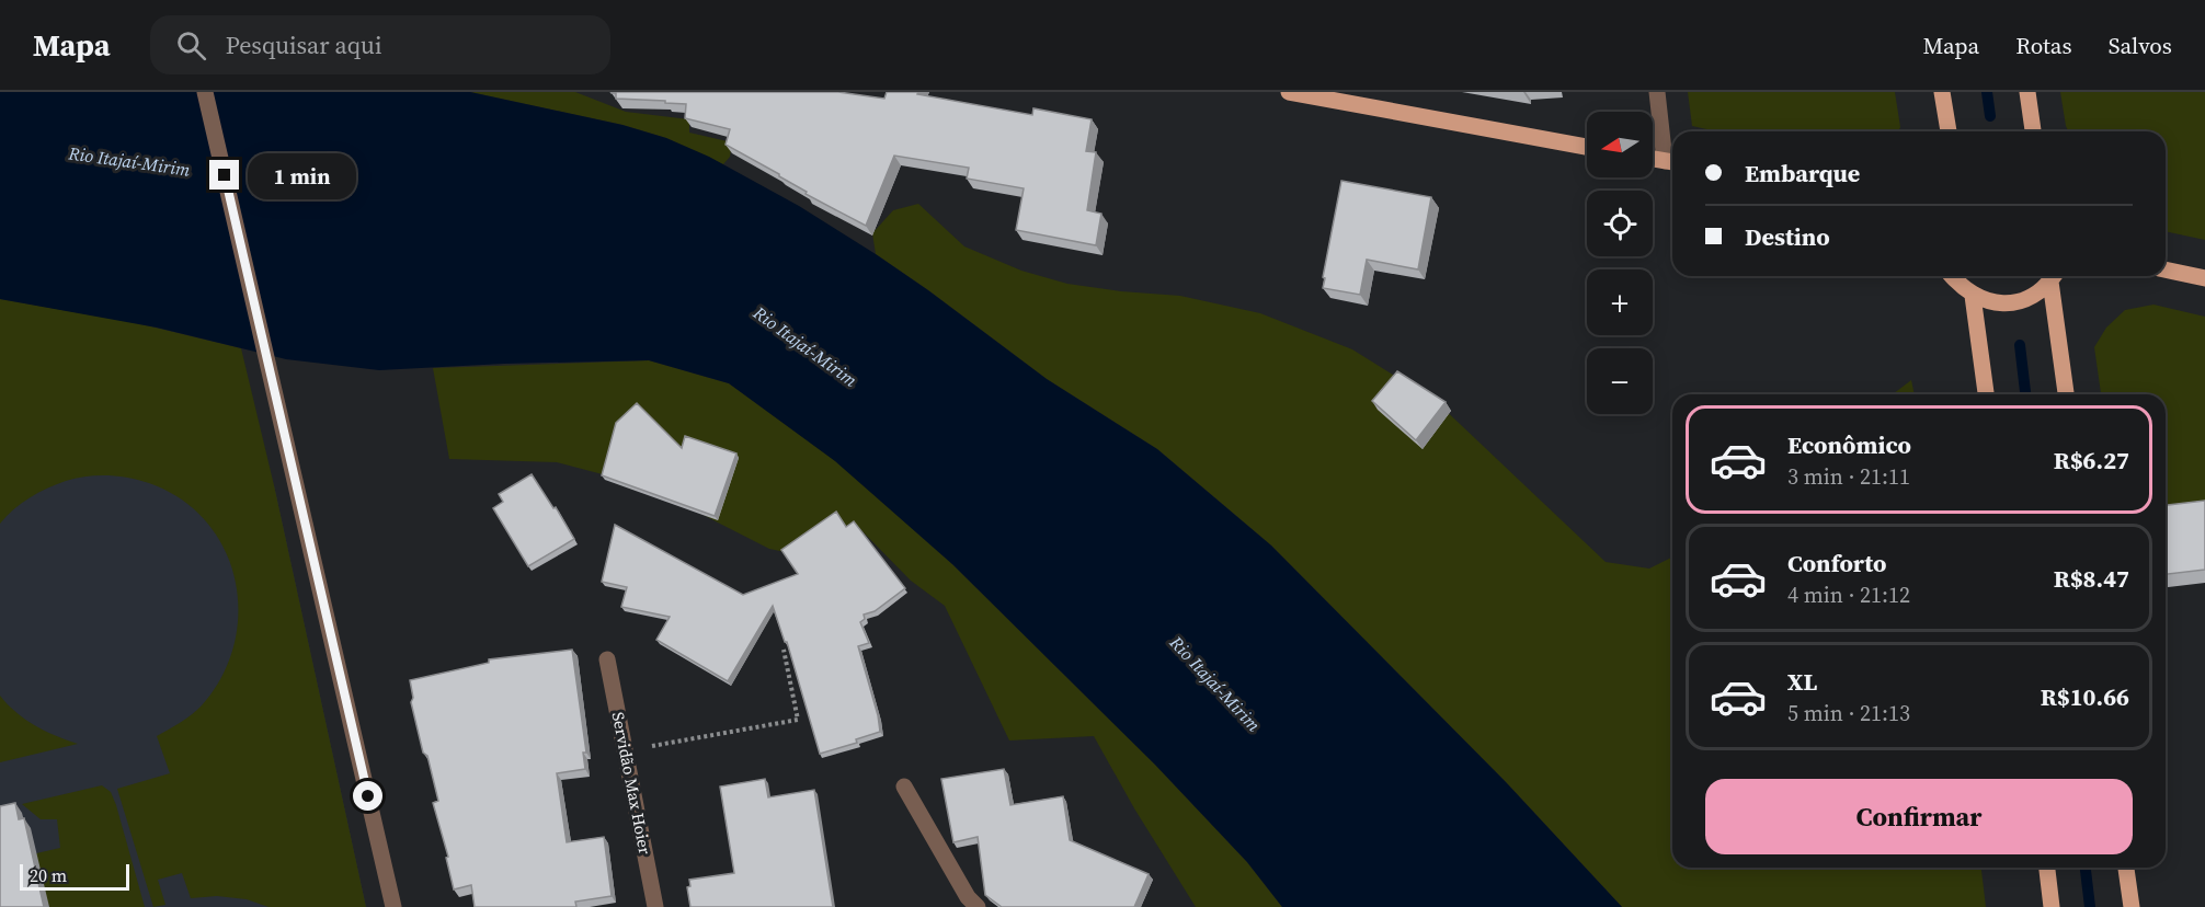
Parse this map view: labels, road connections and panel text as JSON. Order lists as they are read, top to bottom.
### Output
{
  "streets": {
    "street": ["Servidão Max Hoier"]
  },
  "water": ["Rio Itajaí-Mirim"],
  "scale_bar": "20 m",
  "north": "left",
  "page": {
    "header": "Mapa",
    "search": "Pesquisar aqui",
    "nav": ["Mapa", "Rotas", "Salvos"],
    "map_buttons": ["+", "−"],
    "banner": ["Embarque", "Destino"],
    "bubble": "1 min",
    "list": [
      {
        "name": "Econômico",
        "note": "3 min · 21:11",
        "value": "R$6.27"
      },
      {
        "name": "Conforto",
        "note": "4 min · 21:12",
        "value": "R$8.47"
      },
      {
        "name": "XL",
        "note": "5 min · 21:13",
        "value": "R$10.66"
      }
    ],
    "buttons": "Confirmar",
    "scale": "20 m"
  }
}
